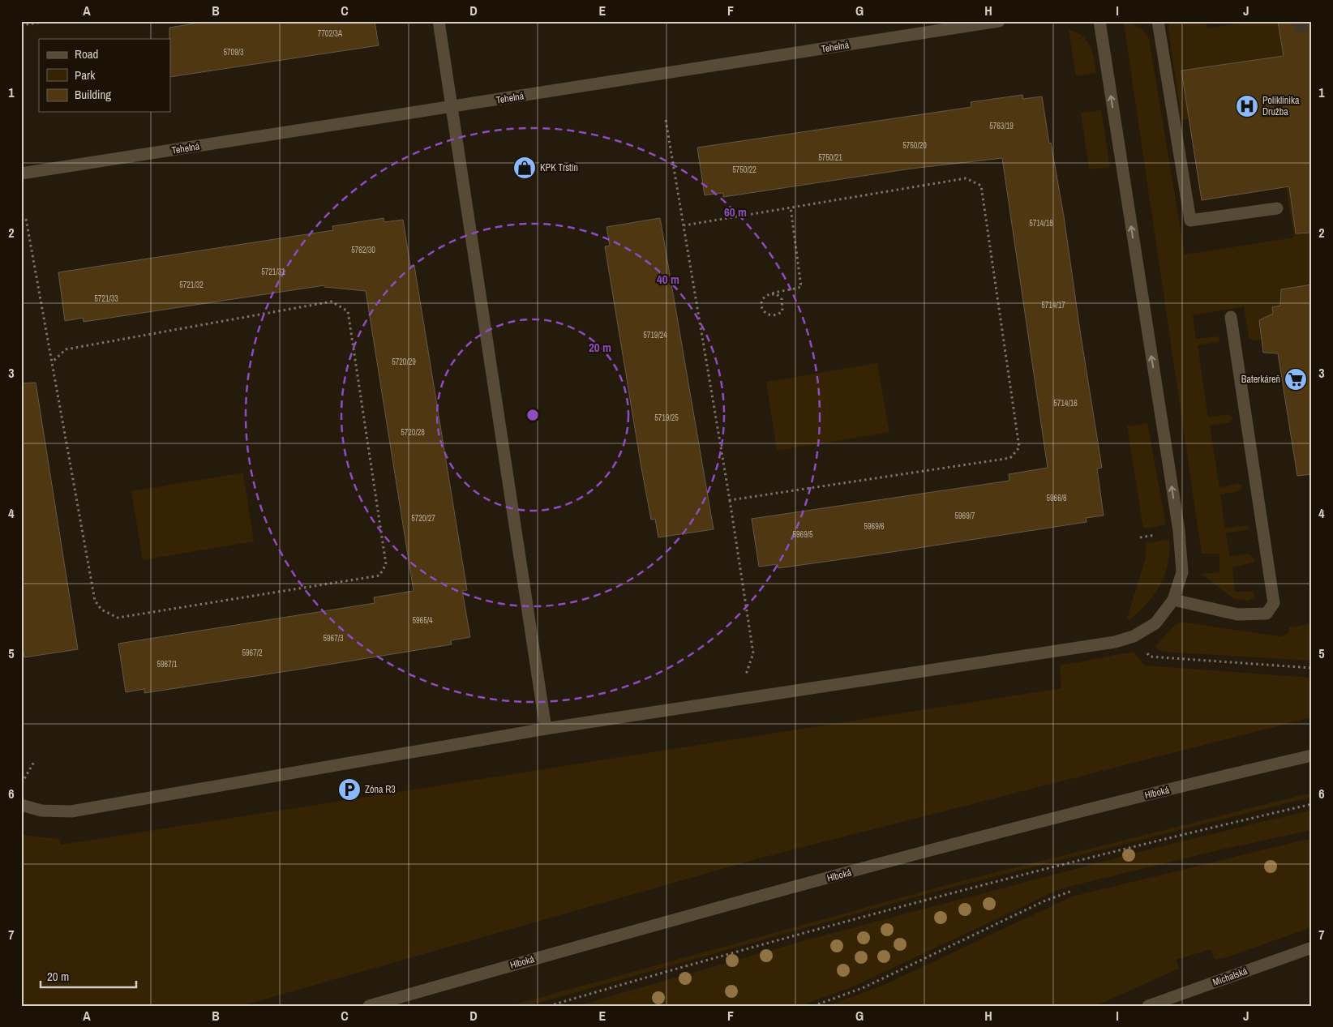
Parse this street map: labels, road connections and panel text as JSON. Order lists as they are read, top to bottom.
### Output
{
  "streets": {
    "street": ["Tehelná", "Hlboká", "Michalská"]
  },
  "places": {
    "hospital": ["Poliklinika Družba"],
    "shop": ["KPK Trstín"],
    "supermarket": ["Baterkáreň"],
    "parking": ["Zóna R3"]
  },
  "house_numbers": [
    "7702/3A",
    "5709/3",
    "5763/19",
    "5750/20",
    "5750/21",
    "5750/22",
    "5714/18",
    "5762/30",
    "5721/31",
    "5721/32",
    "5721/33",
    "5714/17",
    "5719/24",
    "5720/29",
    "5714/16",
    "5719/25",
    "5720/28",
    "5966/8",
    "5969/7",
    "5720/27",
    "5969/6",
    "5969/5",
    "5965/4",
    "5967/3",
    "5967/2",
    "5967/1"
  ],
  "legend": ["Road", "Park", "Building"],
  "scale_bar": "20 m",
  "grid": {
    "columns": [
      "A",
      "B",
      "C",
      "D",
      "E",
      "F",
      "G",
      "H",
      "I",
      "J"
    ],
    "rows": [
      "1",
      "2",
      "3",
      "4",
      "5",
      "6",
      "7"
    ]
  },
  "rings": ["60 m", "40 m", "20 m"]
}
